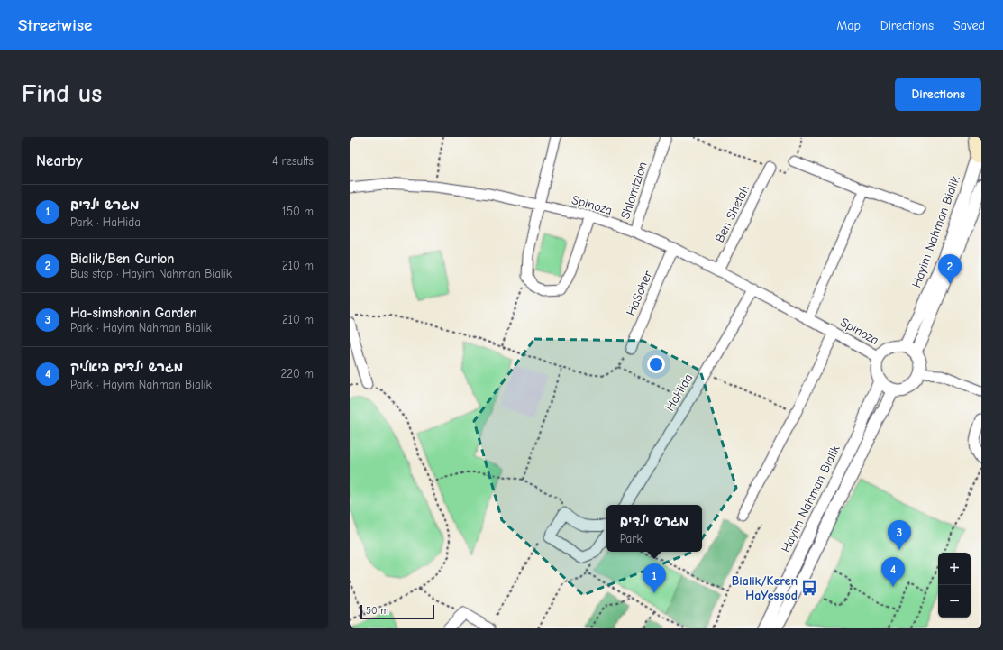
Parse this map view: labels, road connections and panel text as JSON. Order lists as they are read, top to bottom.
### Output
{
  "streets": {
    "street": [
      "Shlomtzion",
      "Spinoza",
      "Ben Shetah",
      "Hayim Nahman Bialik",
      "HaSoher",
      "HaHida"
    ]
  },
  "crossings": [
    ["Shlomtzion", "Spinoza"],
    ["Spinoza", "Ben Shetah"],
    ["Spinoza", "Hayim Nahman Bialik"],
    ["Spinoza", "HaSoher"],
    ["Spinoza", "HaHida"]
  ],
  "places": {
    "bus stop": ["Bialik/Keren HaYessod"]
  },
  "scale_bar": "50 m",
  "page": {
    "header": "Streetwise",
    "nav": ["Map", "Directions", "Saved"],
    "buttons": "Directions",
    "title": "Find us",
    "heading": ["Nearby", "4 results"],
    "list": [
      {
        "mark": "1",
        "name": "מגרש ילדים",
        "note": "Park · HaHida",
        "value": "150 m"
      },
      {
        "mark": "2",
        "name": "Bialik/Ben Gurion",
        "note": "Bus stop · Hayim Nahman Bialik",
        "value": "210 m"
      },
      {
        "mark": "3",
        "name": "Ha-simshonin Garden",
        "note": "Park · Hayim Nahman Bialik",
        "value": "210 m"
      },
      {
        "mark": "4",
        "name": "מגרש ילדים ביאליק",
        "note": "Park · Hayim Nahman Bialik",
        "value": "220 m"
      }
    ],
    "pins": [
      "2",
      "3",
      "4",
      "1"
    ],
    "popup": ["מגרש ילדים", "Park"],
    "map_buttons": ["+", "−"],
    "scale": "50 m"
  }
}
